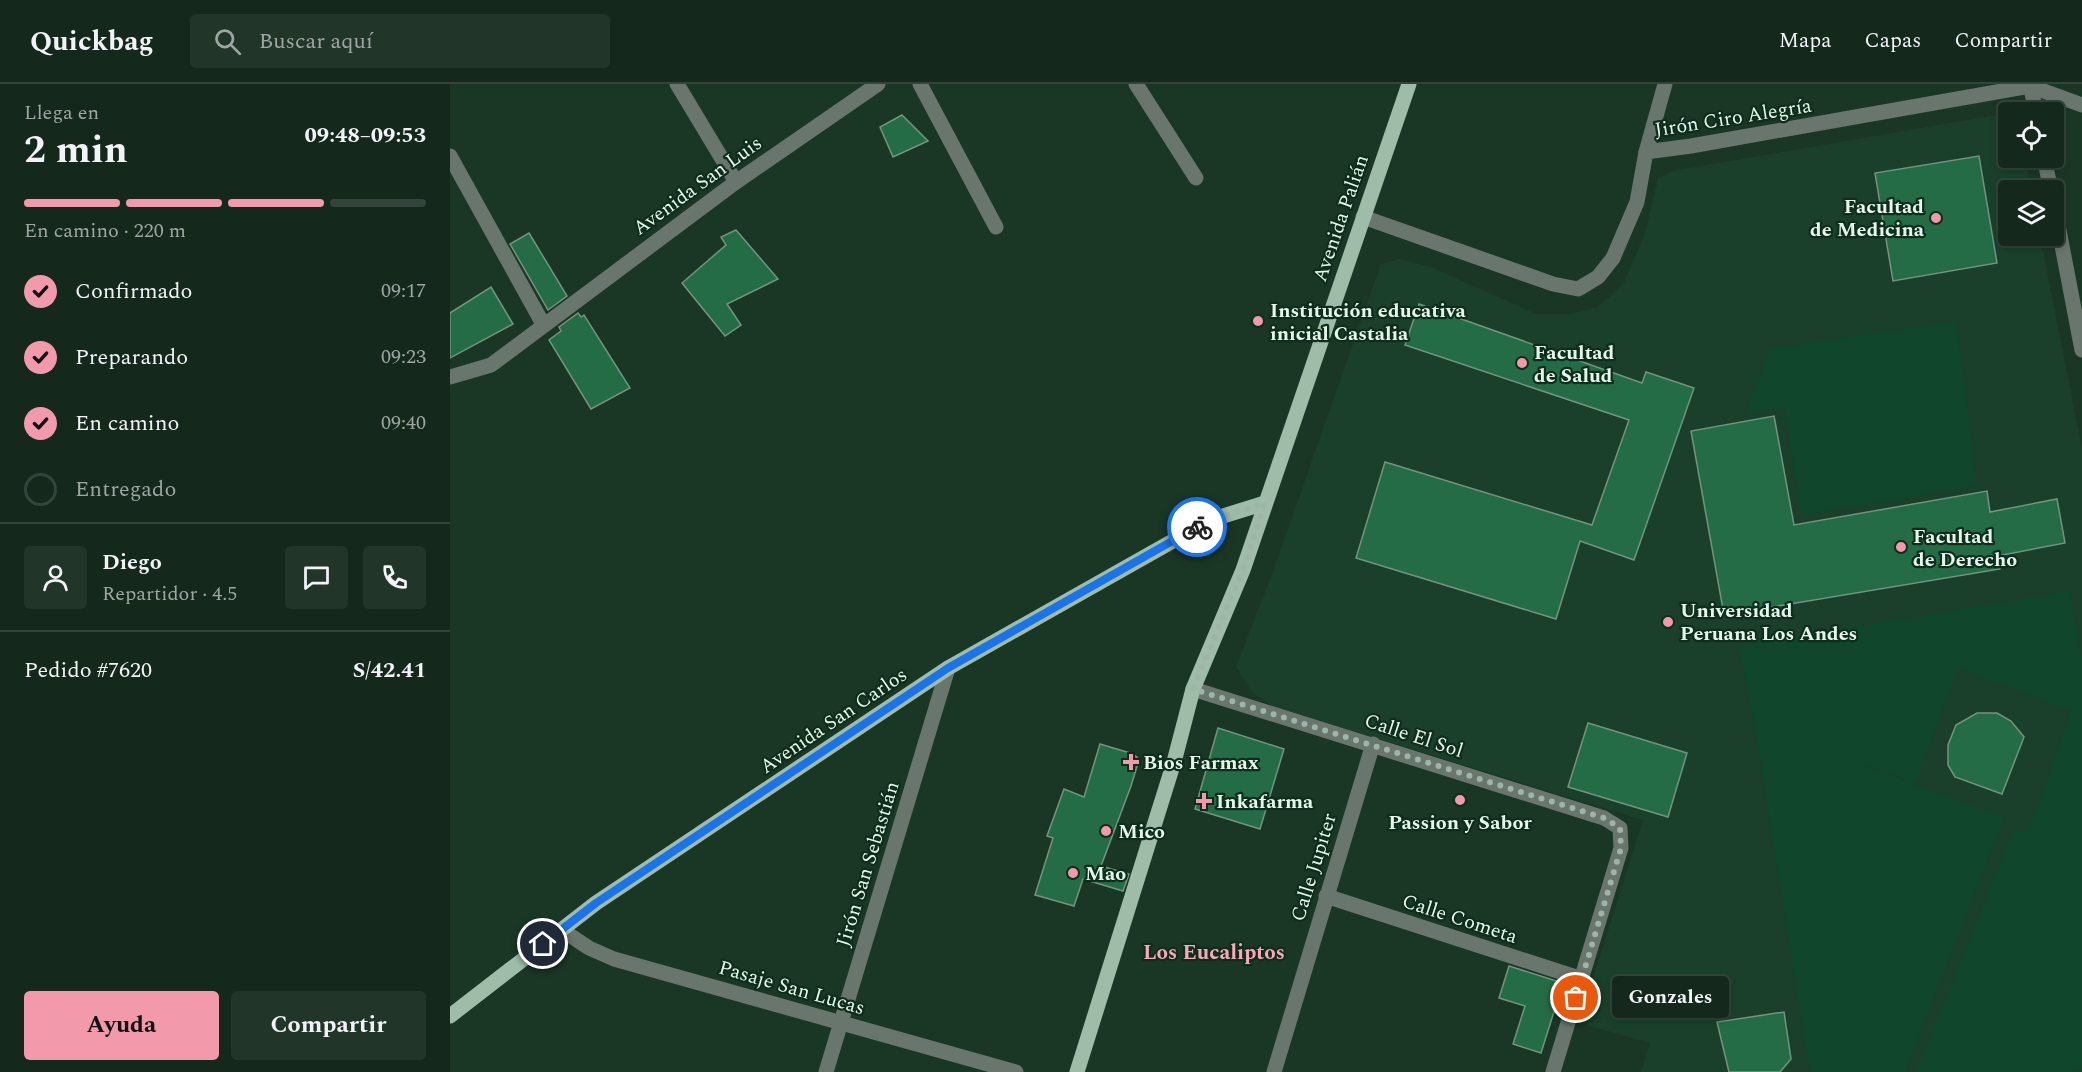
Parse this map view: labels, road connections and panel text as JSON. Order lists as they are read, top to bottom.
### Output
{
  "streets": {
    "main road": ["Avenida Palián", "Avenida San Carlos"],
    "street": [
      "Jirón Ciro Alegría",
      "Avenida San Luis",
      "Calle El Sol",
      "Jirón San Sebastián",
      "Calle Jupiter",
      "Calle Cometa",
      "Pasaje San Lucas"
    ]
  },
  "crossings": [
    ["Jirón Ciro Alegría", "Avenida Palián"],
    ["Avenida Palián", "Avenida San Carlos"],
    ["Avenida Palián", "Calle El Sol"],
    ["Avenida San Carlos", "Jirón San Sebastián"],
    ["Avenida San Carlos", "Pasaje San Lucas"],
    ["Calle El Sol", "Calle Jupiter"],
    ["Calle El Sol", "Calle Cometa"],
    ["Jirón San Sebastián", "Pasaje San Lucas"],
    ["Calle Jupiter", "Calle Cometa"]
  ],
  "districts": ["Los Eucaliptos"],
  "places": {
    "other": [
      "Facultad de Medicina",
      "Institución educativa inicial Castalia",
      "Facultad de Salud",
      "Facultad de Derecho",
      "Universidad Peruana Los Andes",
      "Passion y Sabor",
      "Mico",
      "Mao",
      "Gonzales"
    ],
    "health": ["Bios Farmax", "Inkafarma"]
  },
  "page": {
    "header": "Quickbag",
    "search": "Buscar aquí",
    "nav": ["Mapa", "Capas", "Compartir"],
    "heading": ["2 min", "Llega en", "09:48–09:53"],
    "panel": [
      "Diego",
      "Repartidor · 4.5",
      "Pedido #7620",
      "S/42.41"
    ],
    "bar": "En camino · 220 m",
    "list": [
      ["Confirmado", "09:17"],
      ["Preparando", "09:23"],
      ["En camino", "09:40"],
      "Entregado"
    ],
    "bubble": "Gonzales",
    "buttons": ["Ayuda", "Compartir"]
  }
}
